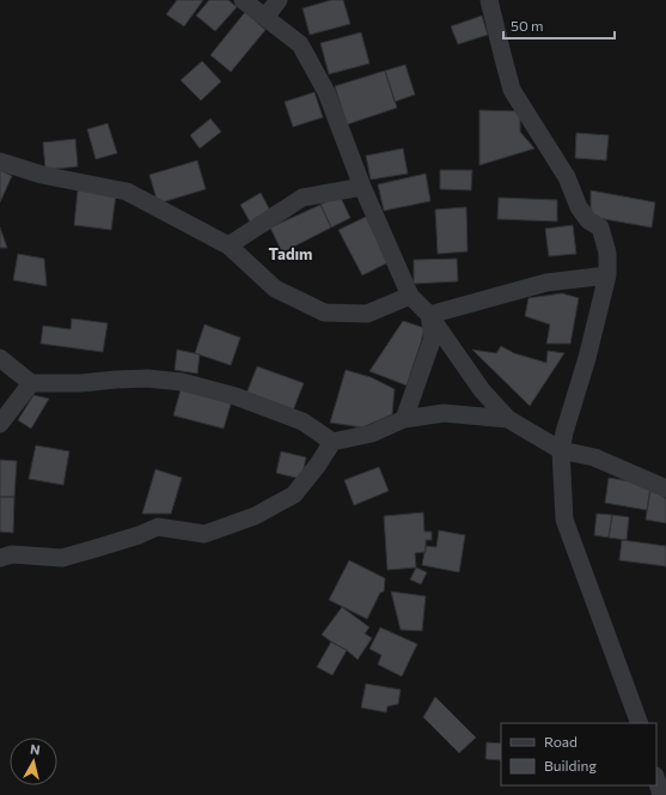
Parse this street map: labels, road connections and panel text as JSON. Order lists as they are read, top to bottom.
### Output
{
  "districts": ["Tadım"],
  "legend": ["Road", "Building"],
  "scale_bar": "50 m",
  "north": "top"
}
